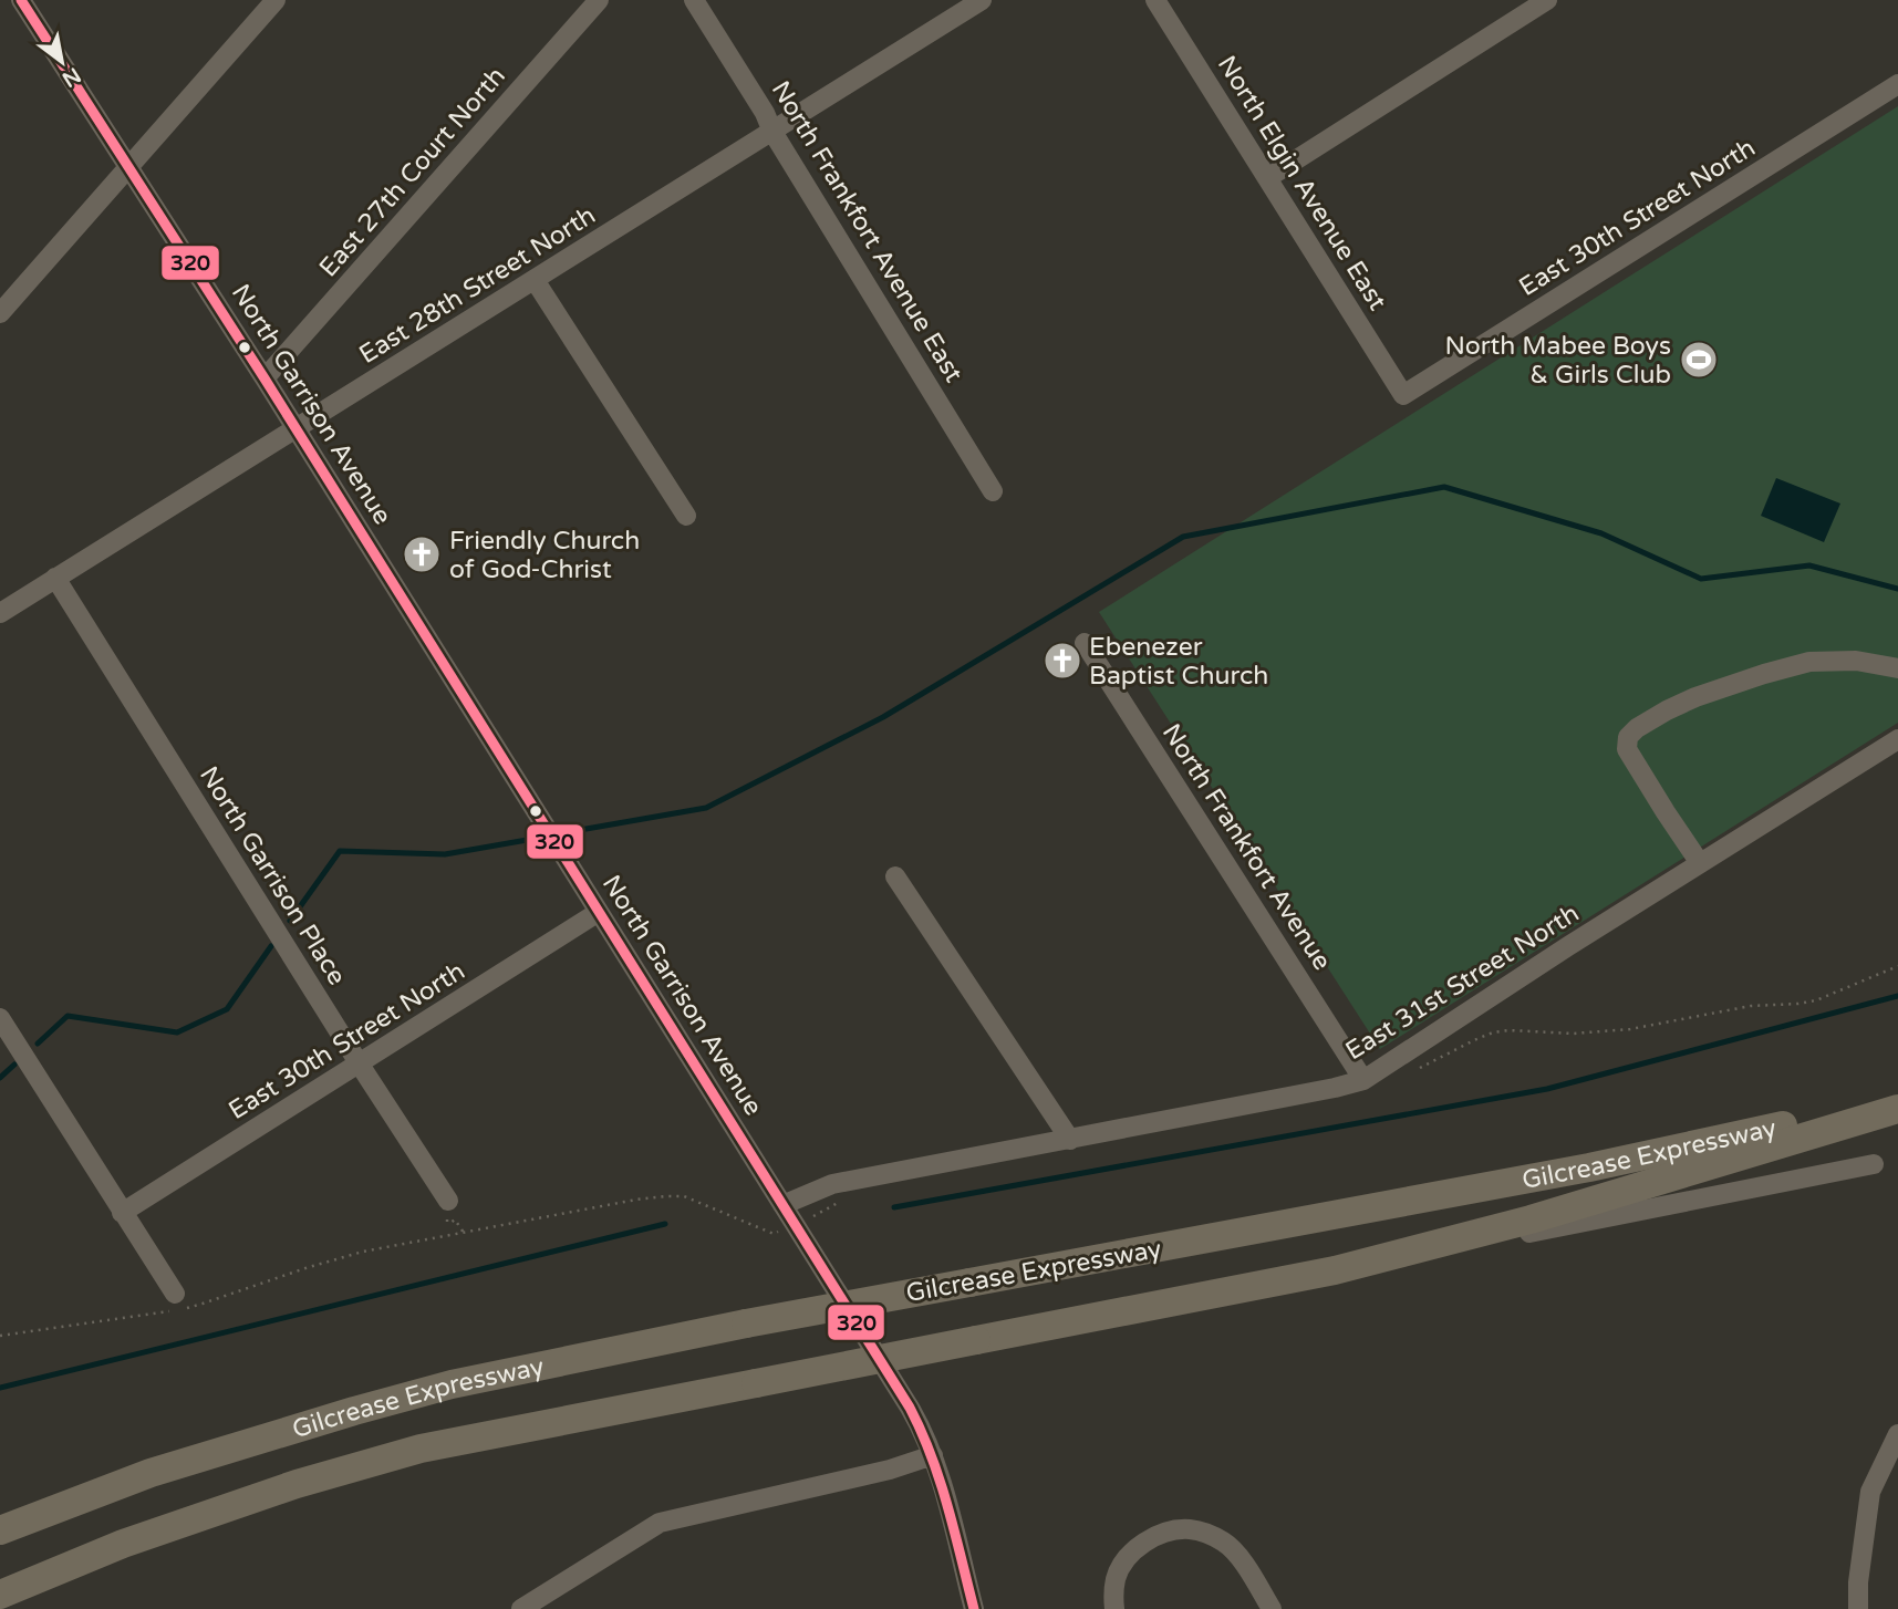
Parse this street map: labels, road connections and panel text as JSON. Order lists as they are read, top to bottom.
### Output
{
  "streets": {
    "highway": ["Gilcrease Expressway"],
    "street": [
      "East 27th Court North",
      "North Elgin Avenue East",
      "East 30th Street North",
      "North Frankfort Avenue East",
      "East 28th Street North",
      "North Garrison Avenue",
      "North Frankfort Avenue",
      "North Garrison Place",
      "East 31st Street North"
    ]
  },
  "crossings": [
    ["East 27th Court North", "North Garrison Avenue"],
    ["North Elgin Avenue East", "East 30th Street North"],
    ["East 30th Street North", "North Garrison Avenue"],
    ["East 30th Street North", "North Garrison Place"],
    ["North Frankfort Avenue East", "East 28th Street North"],
    ["East 28th Street North", "North Garrison Avenue"],
    ["East 28th Street North", "North Garrison Place"],
    ["North Garrison Avenue", "East 31st Street North"],
    ["North Frankfort Avenue", "East 31st Street North"]
  ],
  "places": {
    "sports": ["North Mabee Boys & Girls Club"],
    "church": ["Friendly Church of God-Christ", "Ebenezer Baptist Church"]
  },
  "lines": ["transit line 320"],
  "north": "bottom right"
}
